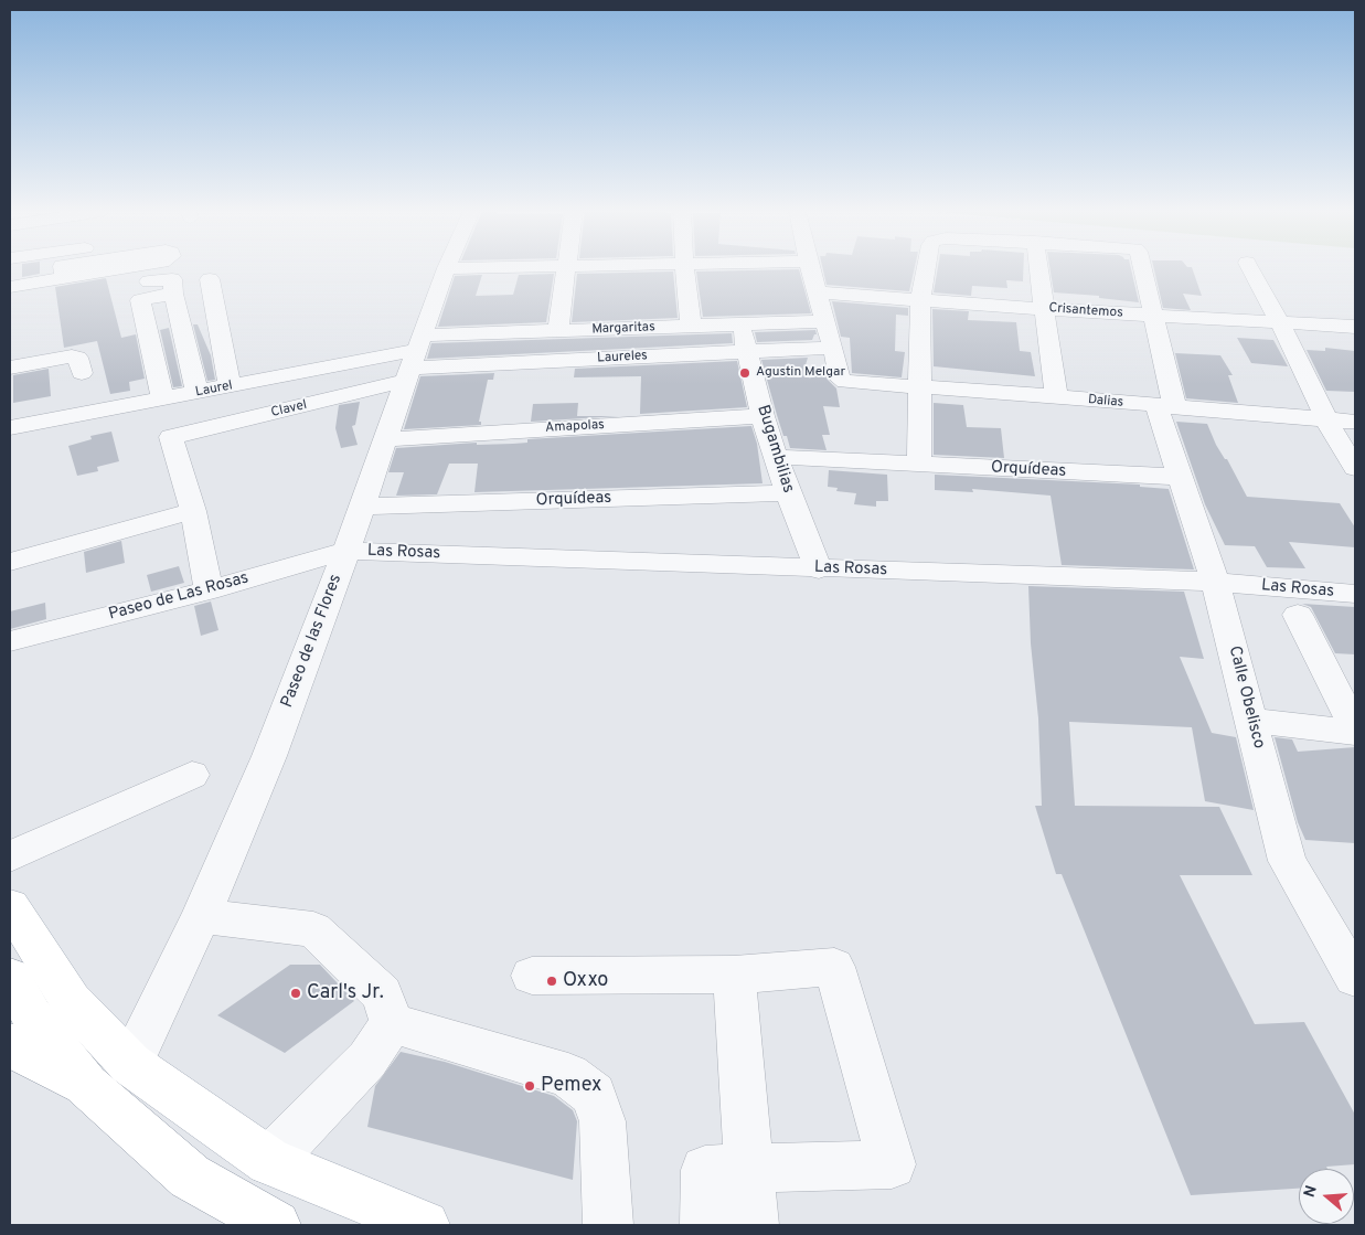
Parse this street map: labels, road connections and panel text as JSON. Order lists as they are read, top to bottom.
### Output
{
  "streets": {
    "street": [
      "Crisantemos",
      "Margaritas",
      "Laureles",
      "Laurel",
      "Dalias",
      "Clavel",
      "Amapolas",
      "Bugambilias",
      "Orquídeas",
      "Las Rosas",
      "Paseo de Las Rosas",
      "Paseo de las Flores",
      "Calle Obelisco"
    ]
  },
  "crossings": [
    ["Crisantemos", "Calle Obelisco"],
    ["Margaritas", "Laureles"],
    ["Margaritas", "Laurel"],
    ["Margaritas", "Clavel"],
    ["Margaritas", "Bugambilias"],
    ["Margaritas", "Paseo de las Flores"],
    ["Laureles", "Laurel"],
    ["Laureles", "Dalias"],
    ["Laureles", "Clavel"],
    ["Laureles", "Bugambilias"],
    ["Laureles", "Paseo de las Flores"],
    ["Laurel", "Clavel"],
    ["Laurel", "Paseo de las Flores"],
    ["Dalias", "Calle Obelisco"],
    ["Clavel", "Paseo de las Flores"],
    ["Amapolas", "Bugambilias"],
    ["Amapolas", "Paseo de las Flores"],
    ["Bugambilias", "Orquídeas"],
    ["Bugambilias", "Las Rosas"],
    ["Orquídeas", "Paseo de las Flores"],
    ["Orquídeas", "Calle Obelisco"],
    ["Las Rosas", "Paseo de Las Rosas"],
    ["Las Rosas", "Paseo de las Flores"],
    ["Las Rosas", "Calle Obelisco"],
    ["Paseo de Las Rosas", "Paseo de las Flores"]
  ],
  "places": [
    "Agustin Melgar",
    "Oxxo",
    "Carl's Jr.",
    "Pemex"
  ],
  "north": "left"
}
